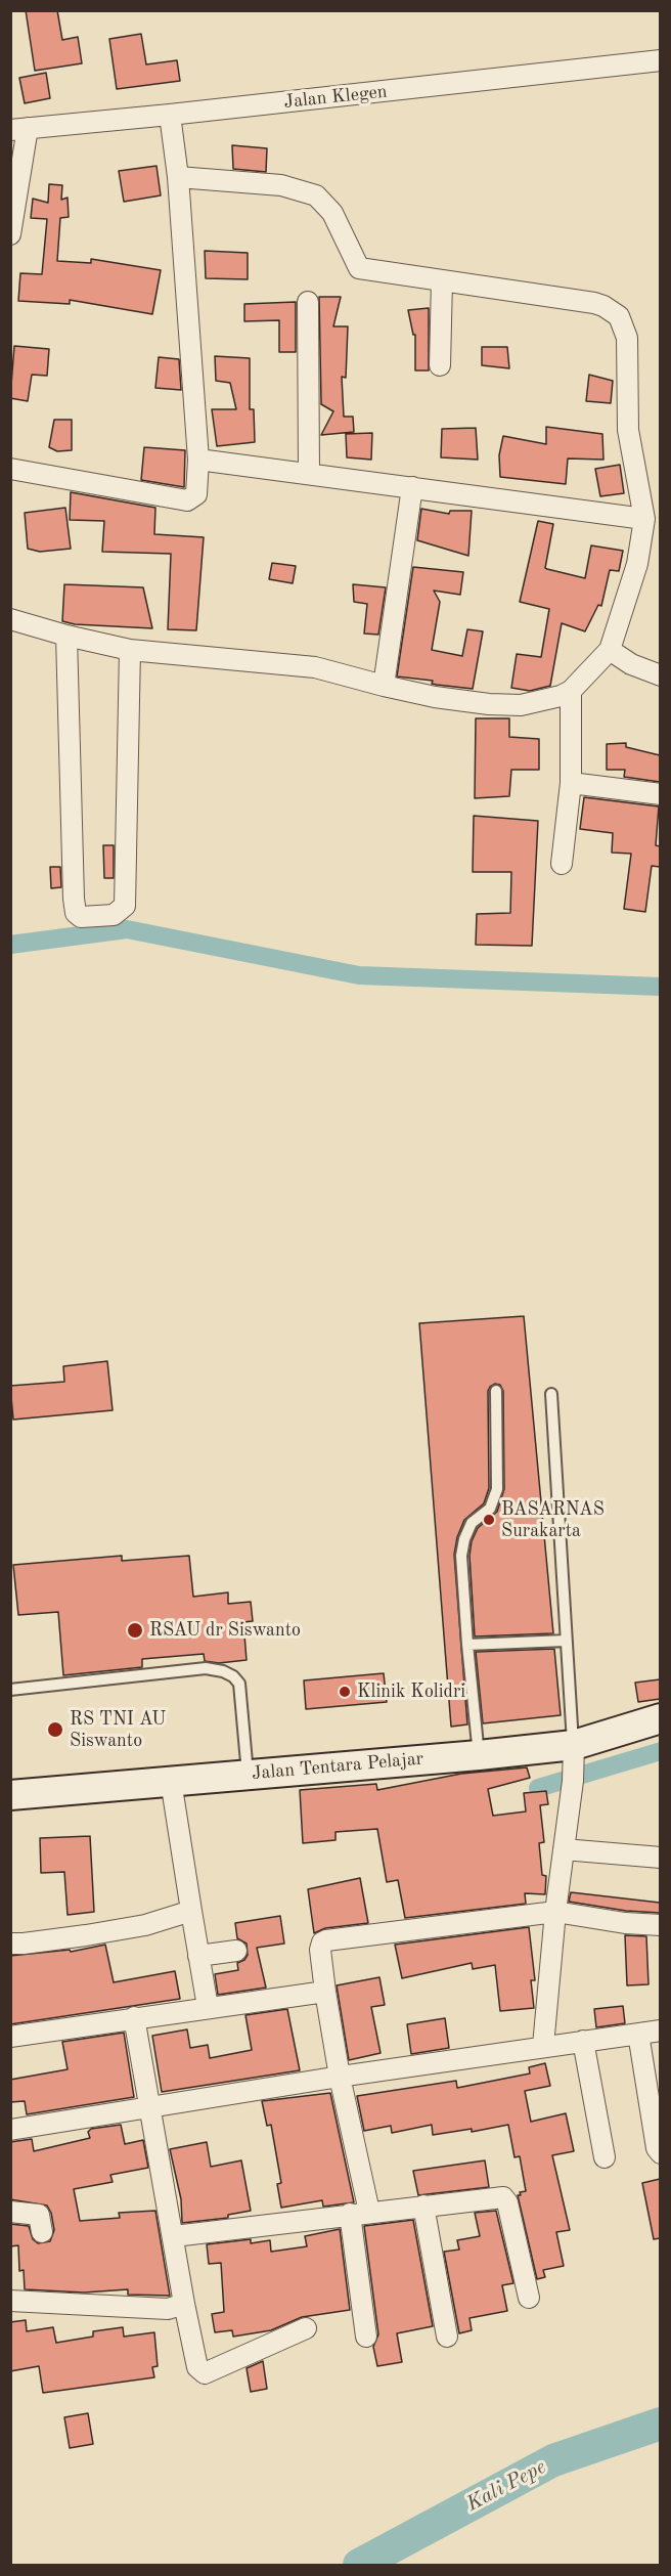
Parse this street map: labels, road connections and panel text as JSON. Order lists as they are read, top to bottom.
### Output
{
  "streets": {
    "main road": ["Jalan Tentara Pelajar"],
    "street": ["Jalan Klegen"]
  },
  "water": ["Kali Pepe"],
  "places": [
    "BASARNAS Surakarta",
    "RSAU dr Siswanto",
    "Klinik Kolidri",
    "RS TNI AU Siswanto"
  ]
}
